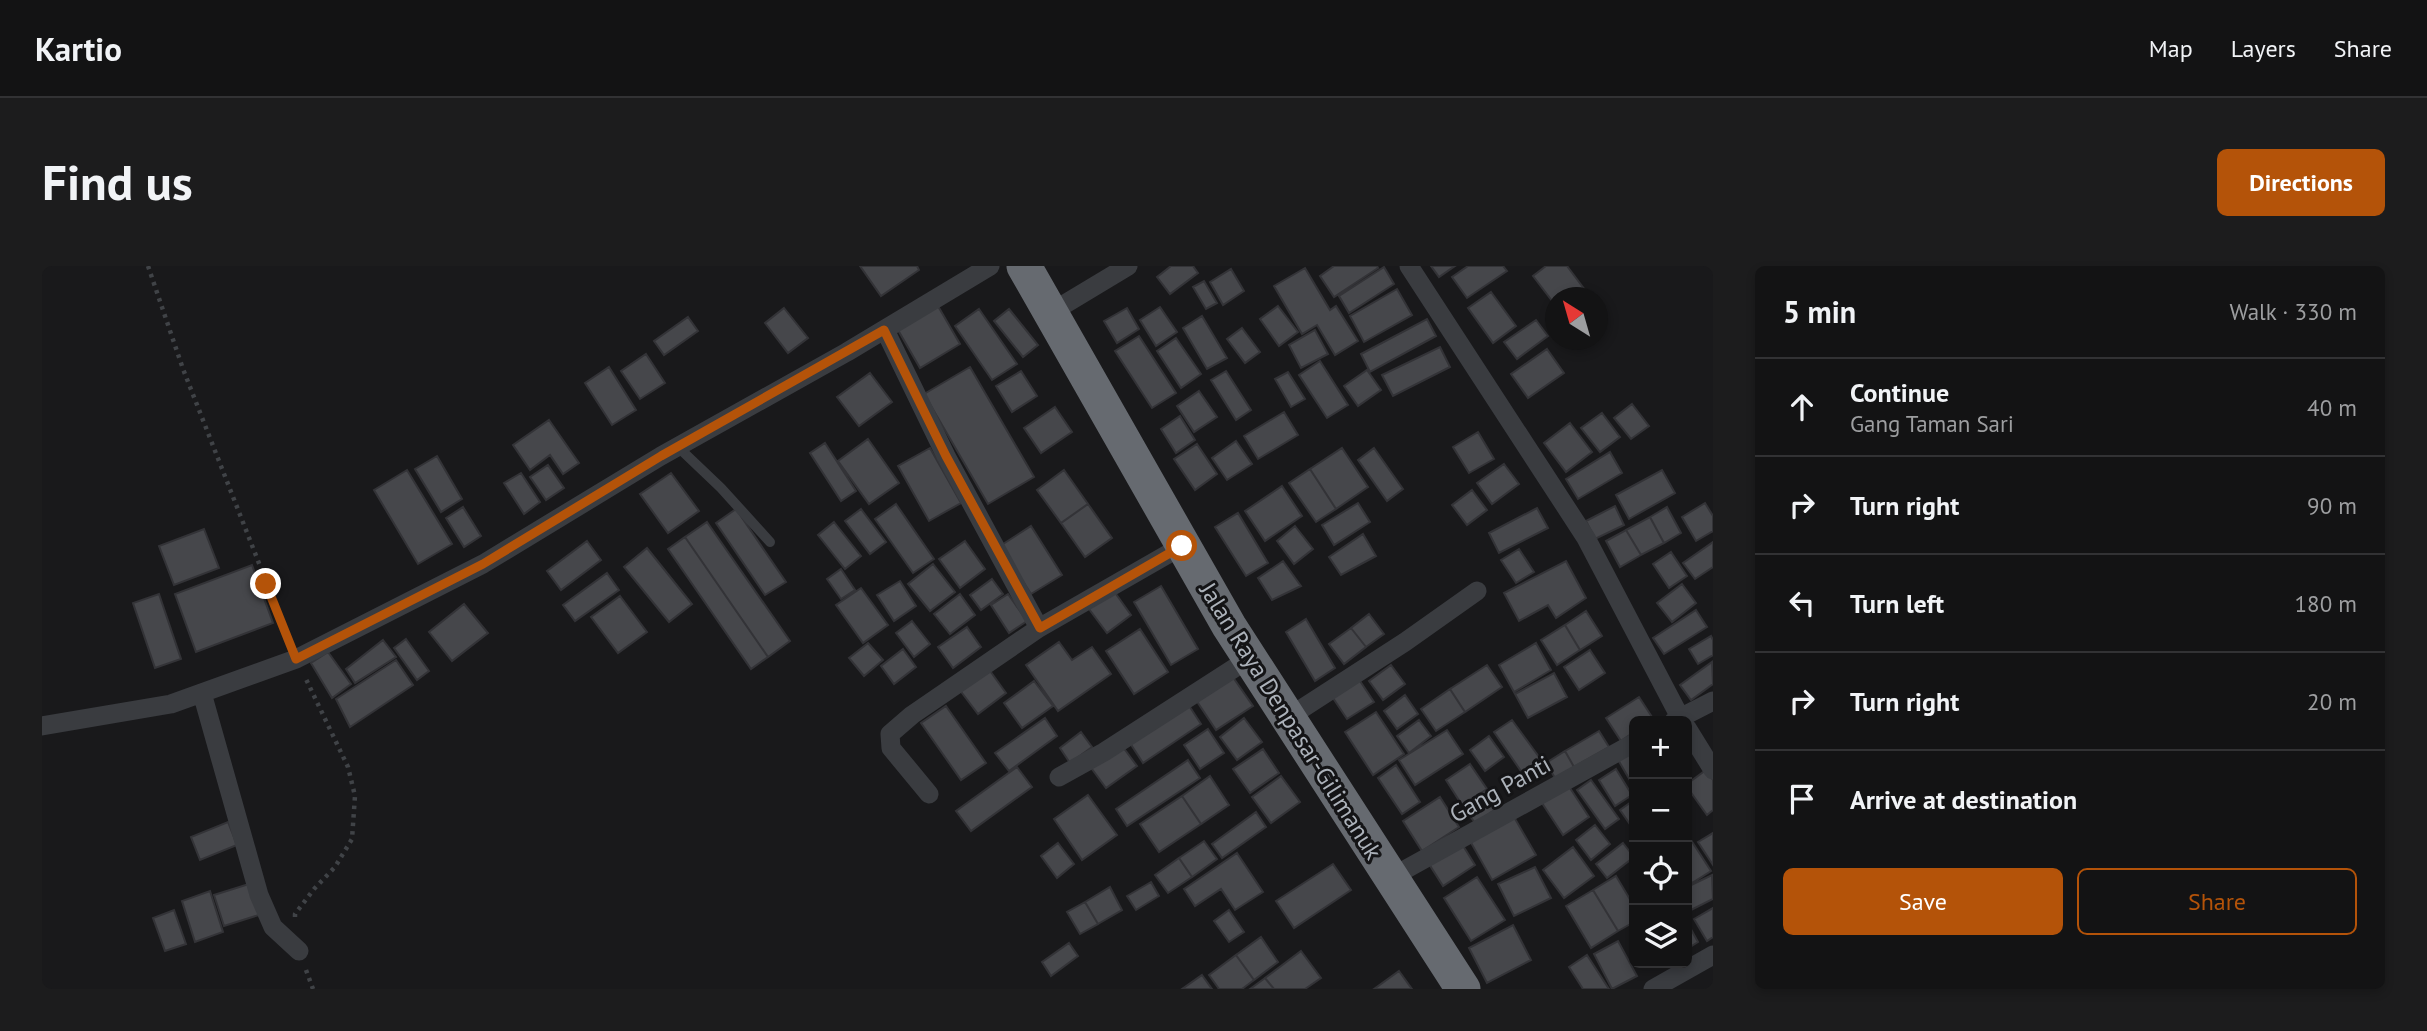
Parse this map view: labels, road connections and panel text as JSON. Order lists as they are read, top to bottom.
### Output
{
  "streets": {
    "highway": ["Jalan Raya Denpasar-Gilimanuk"],
    "street": ["Gang Panti"]
  },
  "crossings": [
    ["Jalan Raya Denpasar-Gilimanuk", "Gang Panti"]
  ],
  "north": "top left",
  "page": {
    "header": "Kartio",
    "nav": ["Map", "Layers", "Share"],
    "buttons": [
      "Directions",
      ["Save", "Share"]
    ],
    "title": "Find us",
    "heading": ["5 min", "Walk · 330 m"],
    "list": [
      ["Continue", "Gang Taman Sari", "40 m"],
      ["Turn right", "90 m"],
      ["Turn left", "180 m"],
      ["Turn right", "20 m"],
      "Arrive at destination"
    ],
    "map_buttons": ["+", "−"]
  }
}
